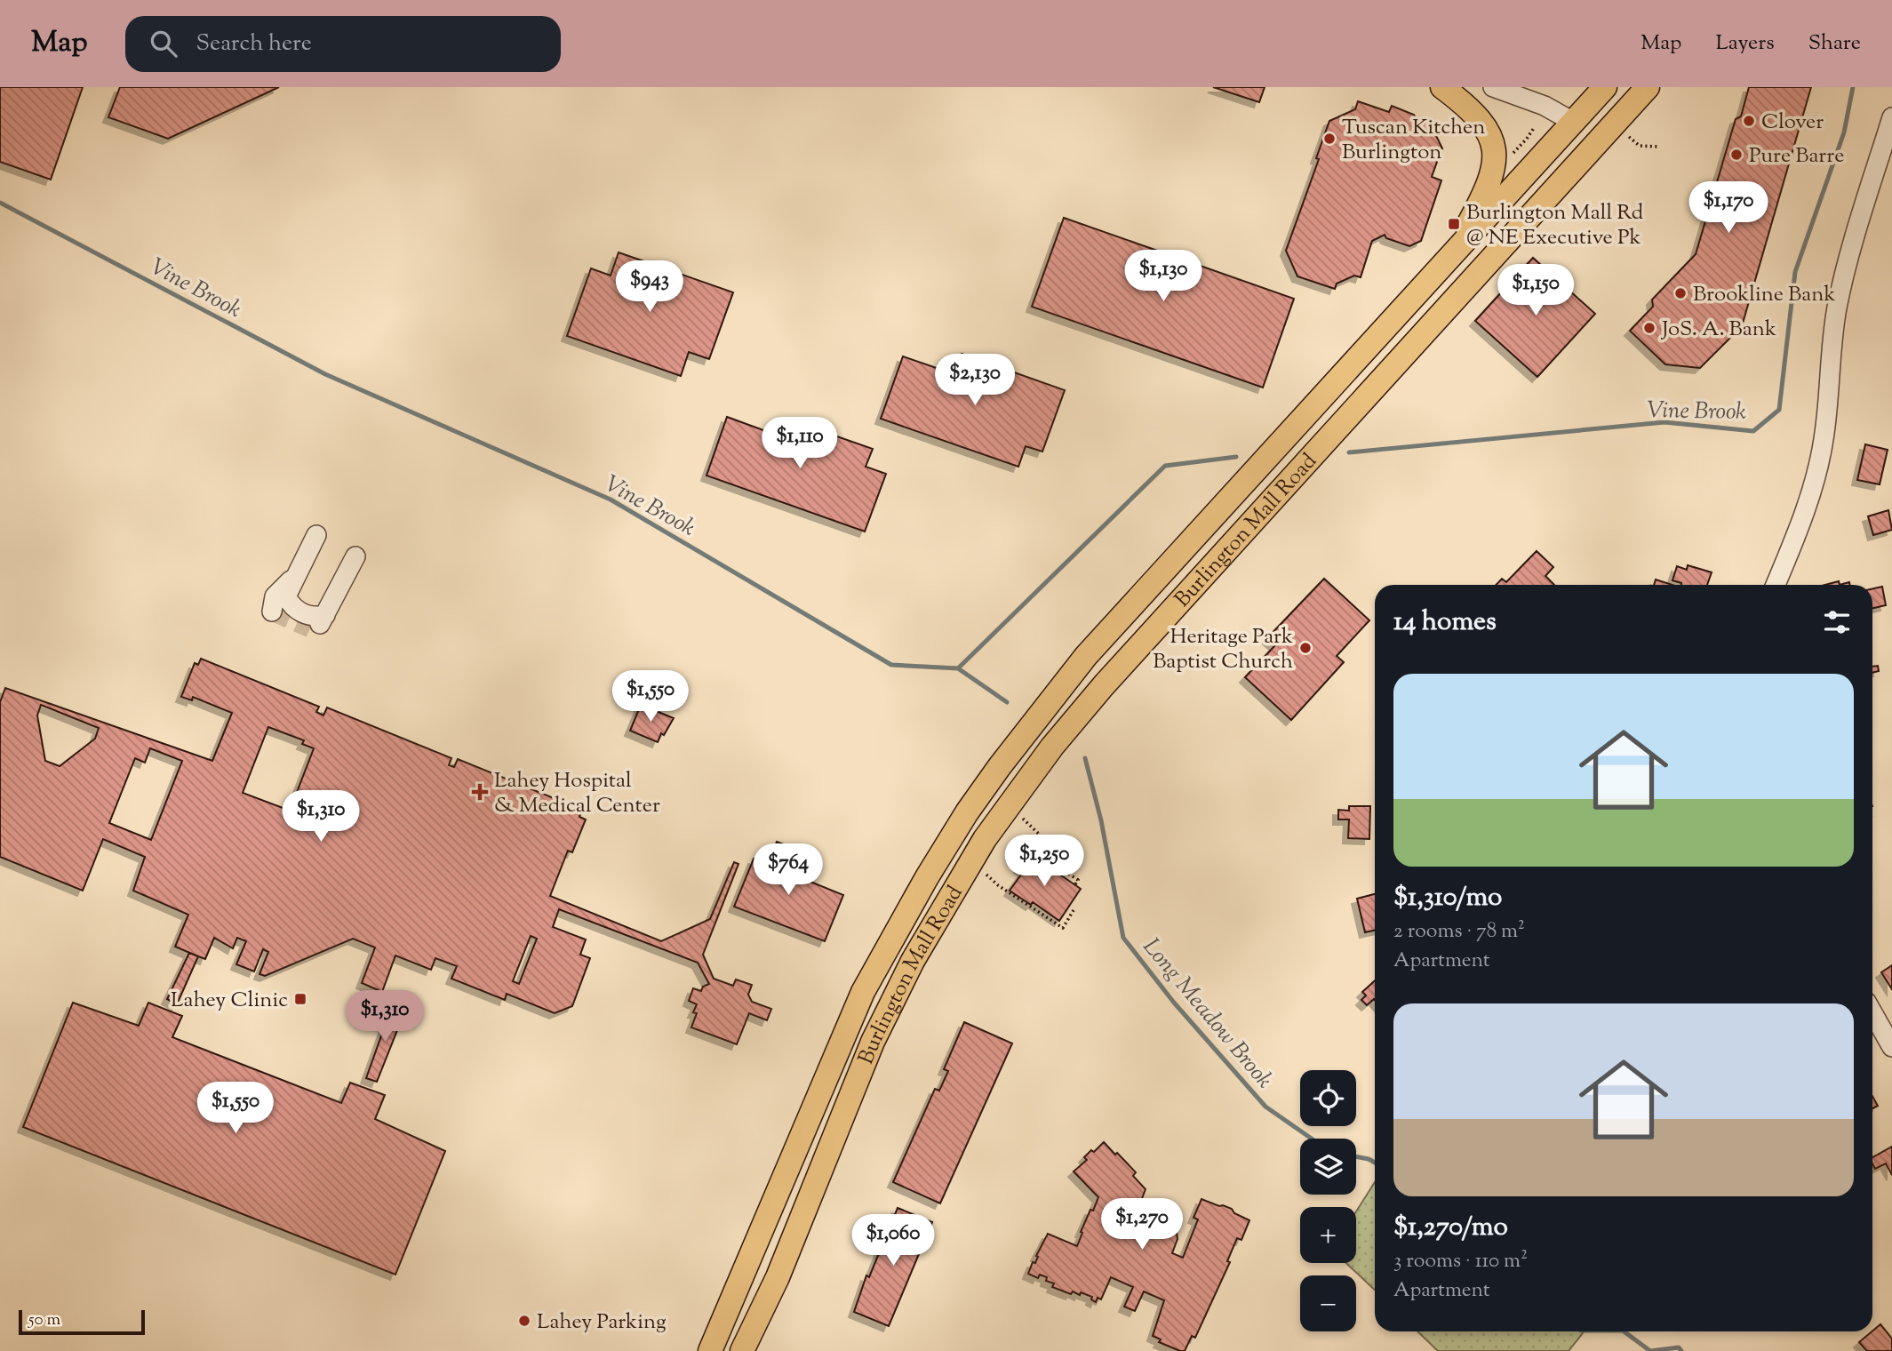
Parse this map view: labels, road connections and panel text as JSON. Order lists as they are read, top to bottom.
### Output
{
  "streets": {
    "main road": ["Burlington Mall Road"]
  },
  "water": ["Vine Brook", "Long Meadow Brook"],
  "places": {
    "other": [
      "Clover",
      "Tuscan Kitchen Burlington",
      "Pure Barre",
      "Brookline Bank",
      "JoS. A. Bank",
      "Heritage Park Baptist Church",
      "Lahey Parking"
    ],
    "transit": ["Burlington Mall Rd @ NE Executive Pk", "Lahey Clinic"],
    "health": ["Lahey Hospital & Medical Center"]
  },
  "scale_bar": "50 m",
  "page": {
    "header": "Map",
    "search": "Search here",
    "nav": ["Map", "Layers", "Share"],
    "price": [
      "$1,170",
      "$1,130",
      "$943",
      "$1,150",
      "$2,130",
      "$1,110",
      "$1,550",
      "$1,310",
      "$1,250",
      "$764",
      "$1,310",
      "$1,550",
      "$1,270",
      "$1,060"
    ],
    "heading": "14 homes",
    "list": [
      {
        "name": "$1,310/mo",
        "note": "2 rooms · 78 m² · Apartment"
      },
      {
        "name": "$1,270/mo",
        "note": "3 rooms · 110 m² · Apartment"
      }
    ],
    "map_buttons": ["+", "−"],
    "scale": "50 m"
  }
}
